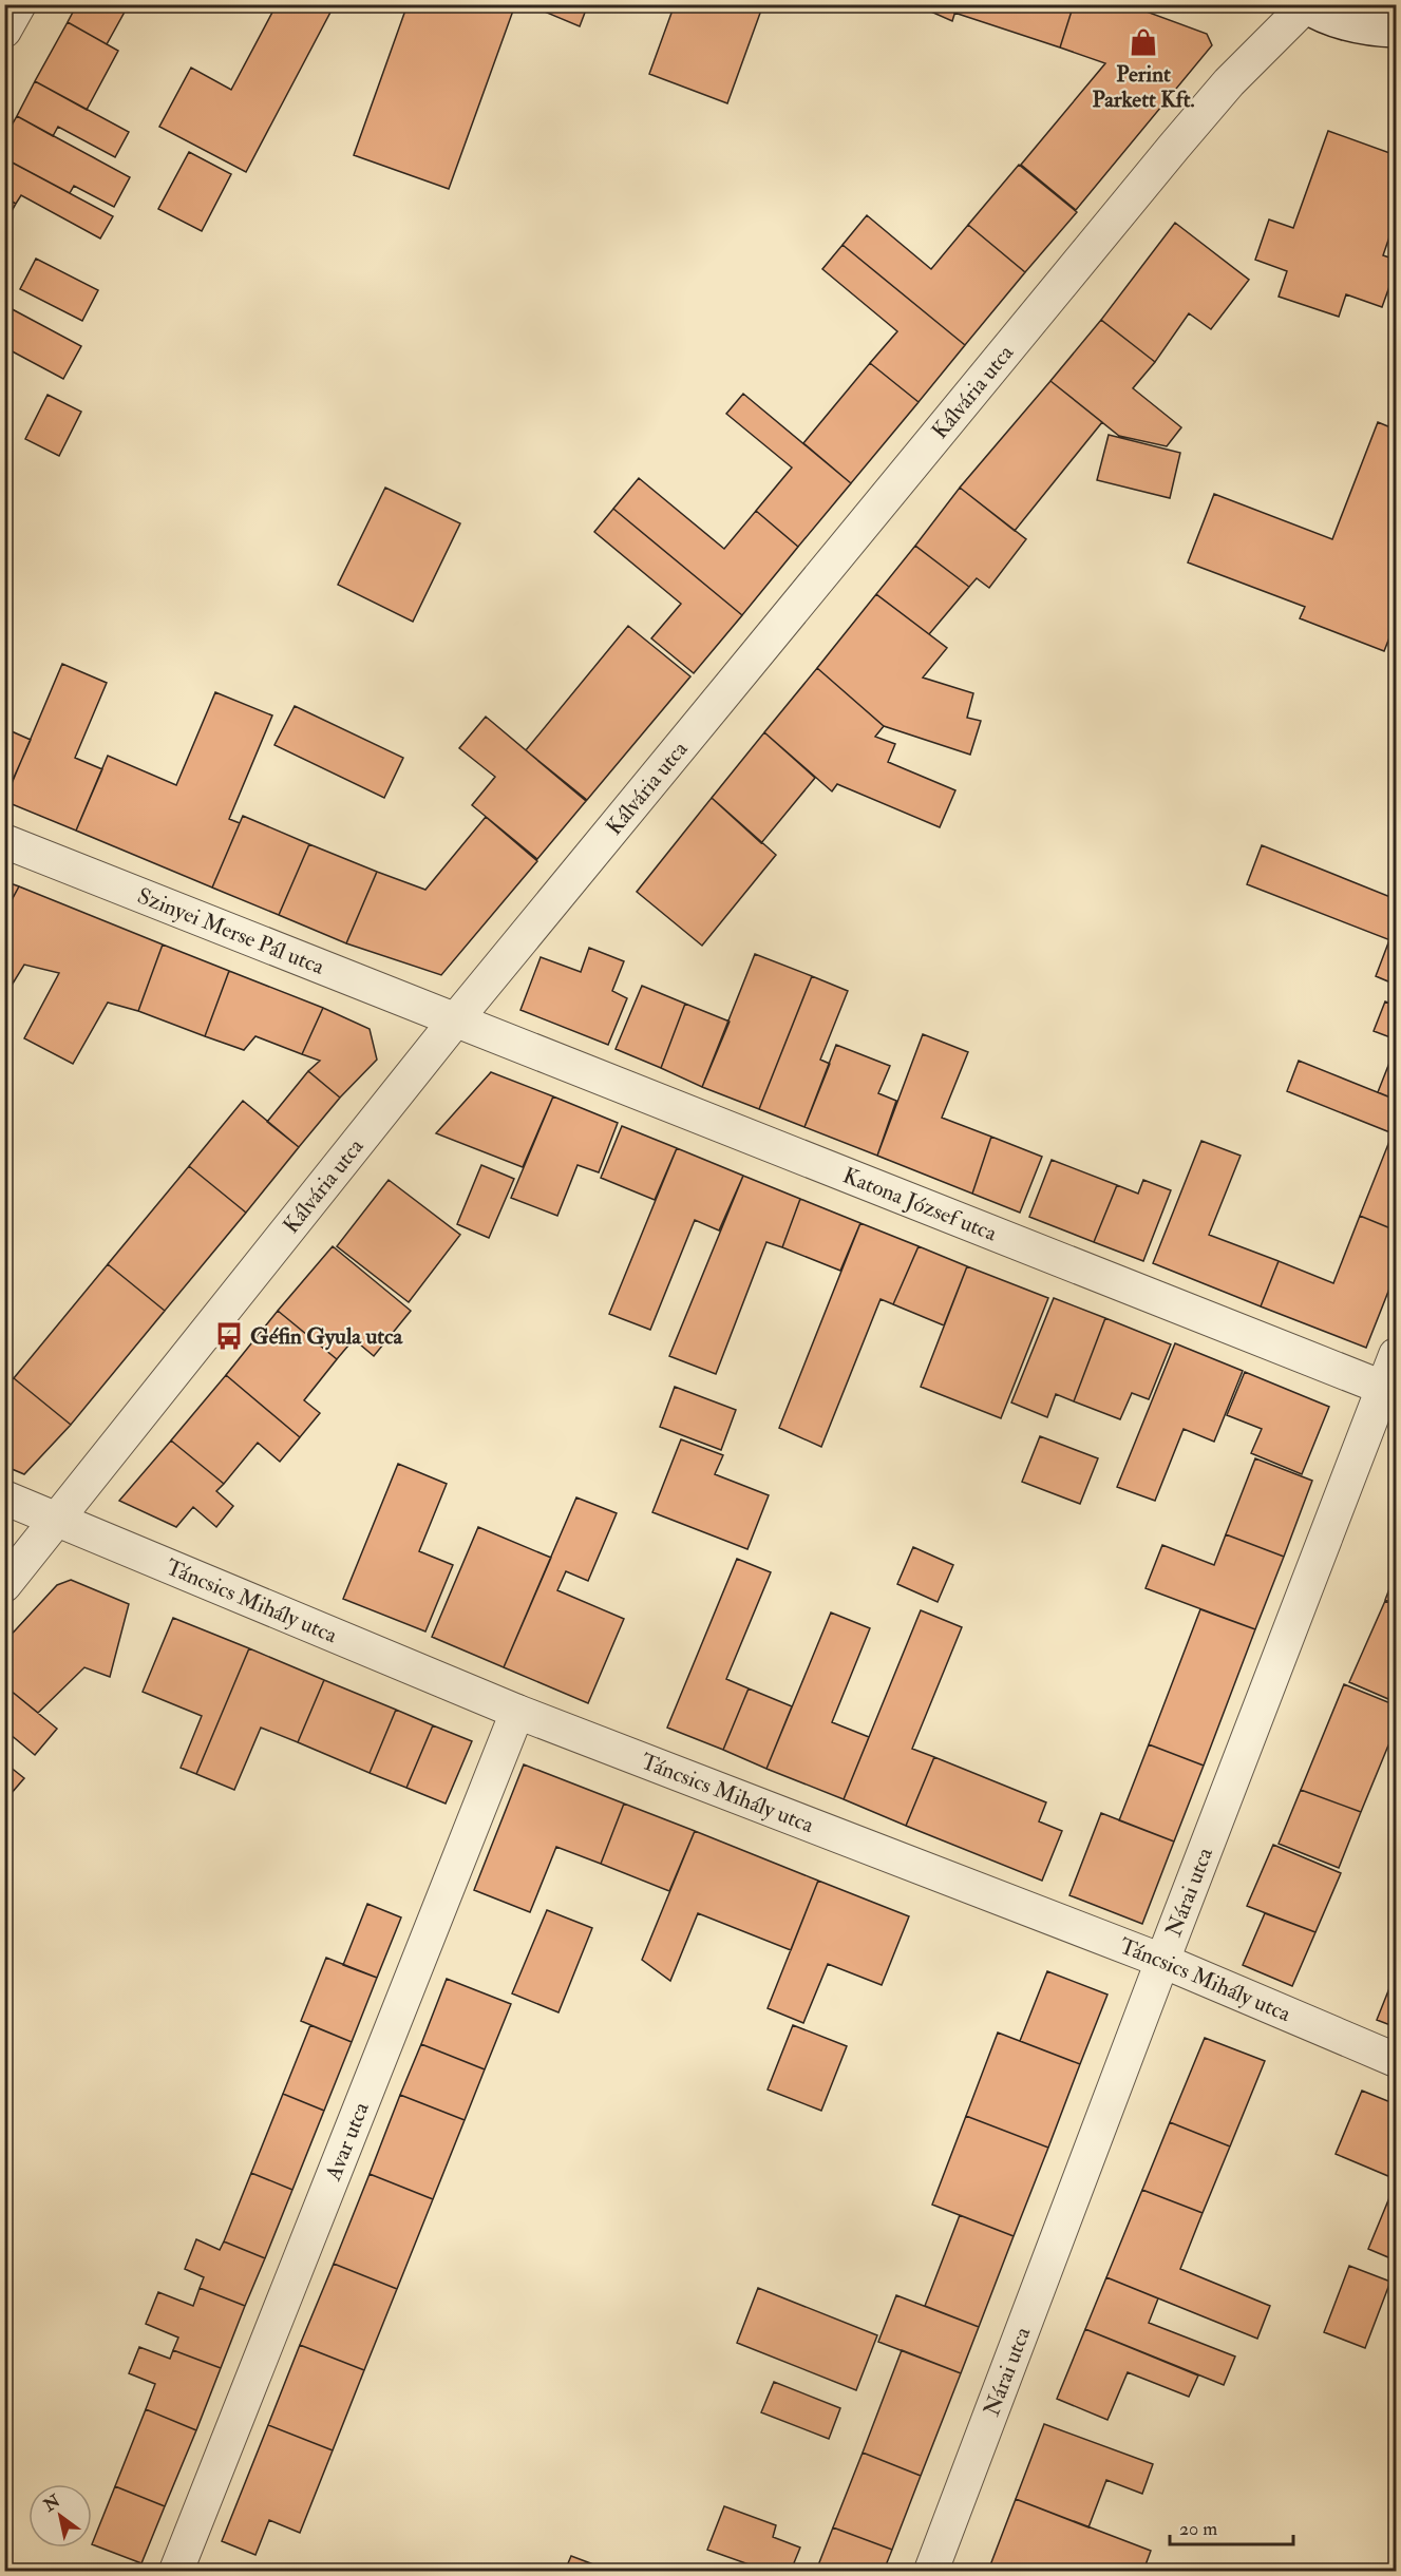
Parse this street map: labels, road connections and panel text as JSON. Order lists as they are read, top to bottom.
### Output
{
  "streets": {
    "street": [
      "Kálvária utca",
      "Szinyei Merse Pál utca",
      "Katona József utca",
      "Táncsics Mihály utca",
      "Nárai utca",
      "Avar utca"
    ]
  },
  "crossings": [
    ["Kálvária utca", "Szinyei Merse Pál utca"],
    ["Kálvária utca", "Katona József utca"],
    ["Kálvária utca", "Táncsics Mihály utca"],
    ["Szinyei Merse Pál utca", "Katona József utca"],
    ["Katona József utca", "Nárai utca"],
    ["Táncsics Mihály utca", "Nárai utca"],
    ["Táncsics Mihály utca", "Avar utca"]
  ],
  "places": {
    "shop": ["Perint Parkett Kft."],
    "bus stop": ["Géfin Gyula utca"]
  },
  "scale_bar": "20 m",
  "north": "top left"
}
